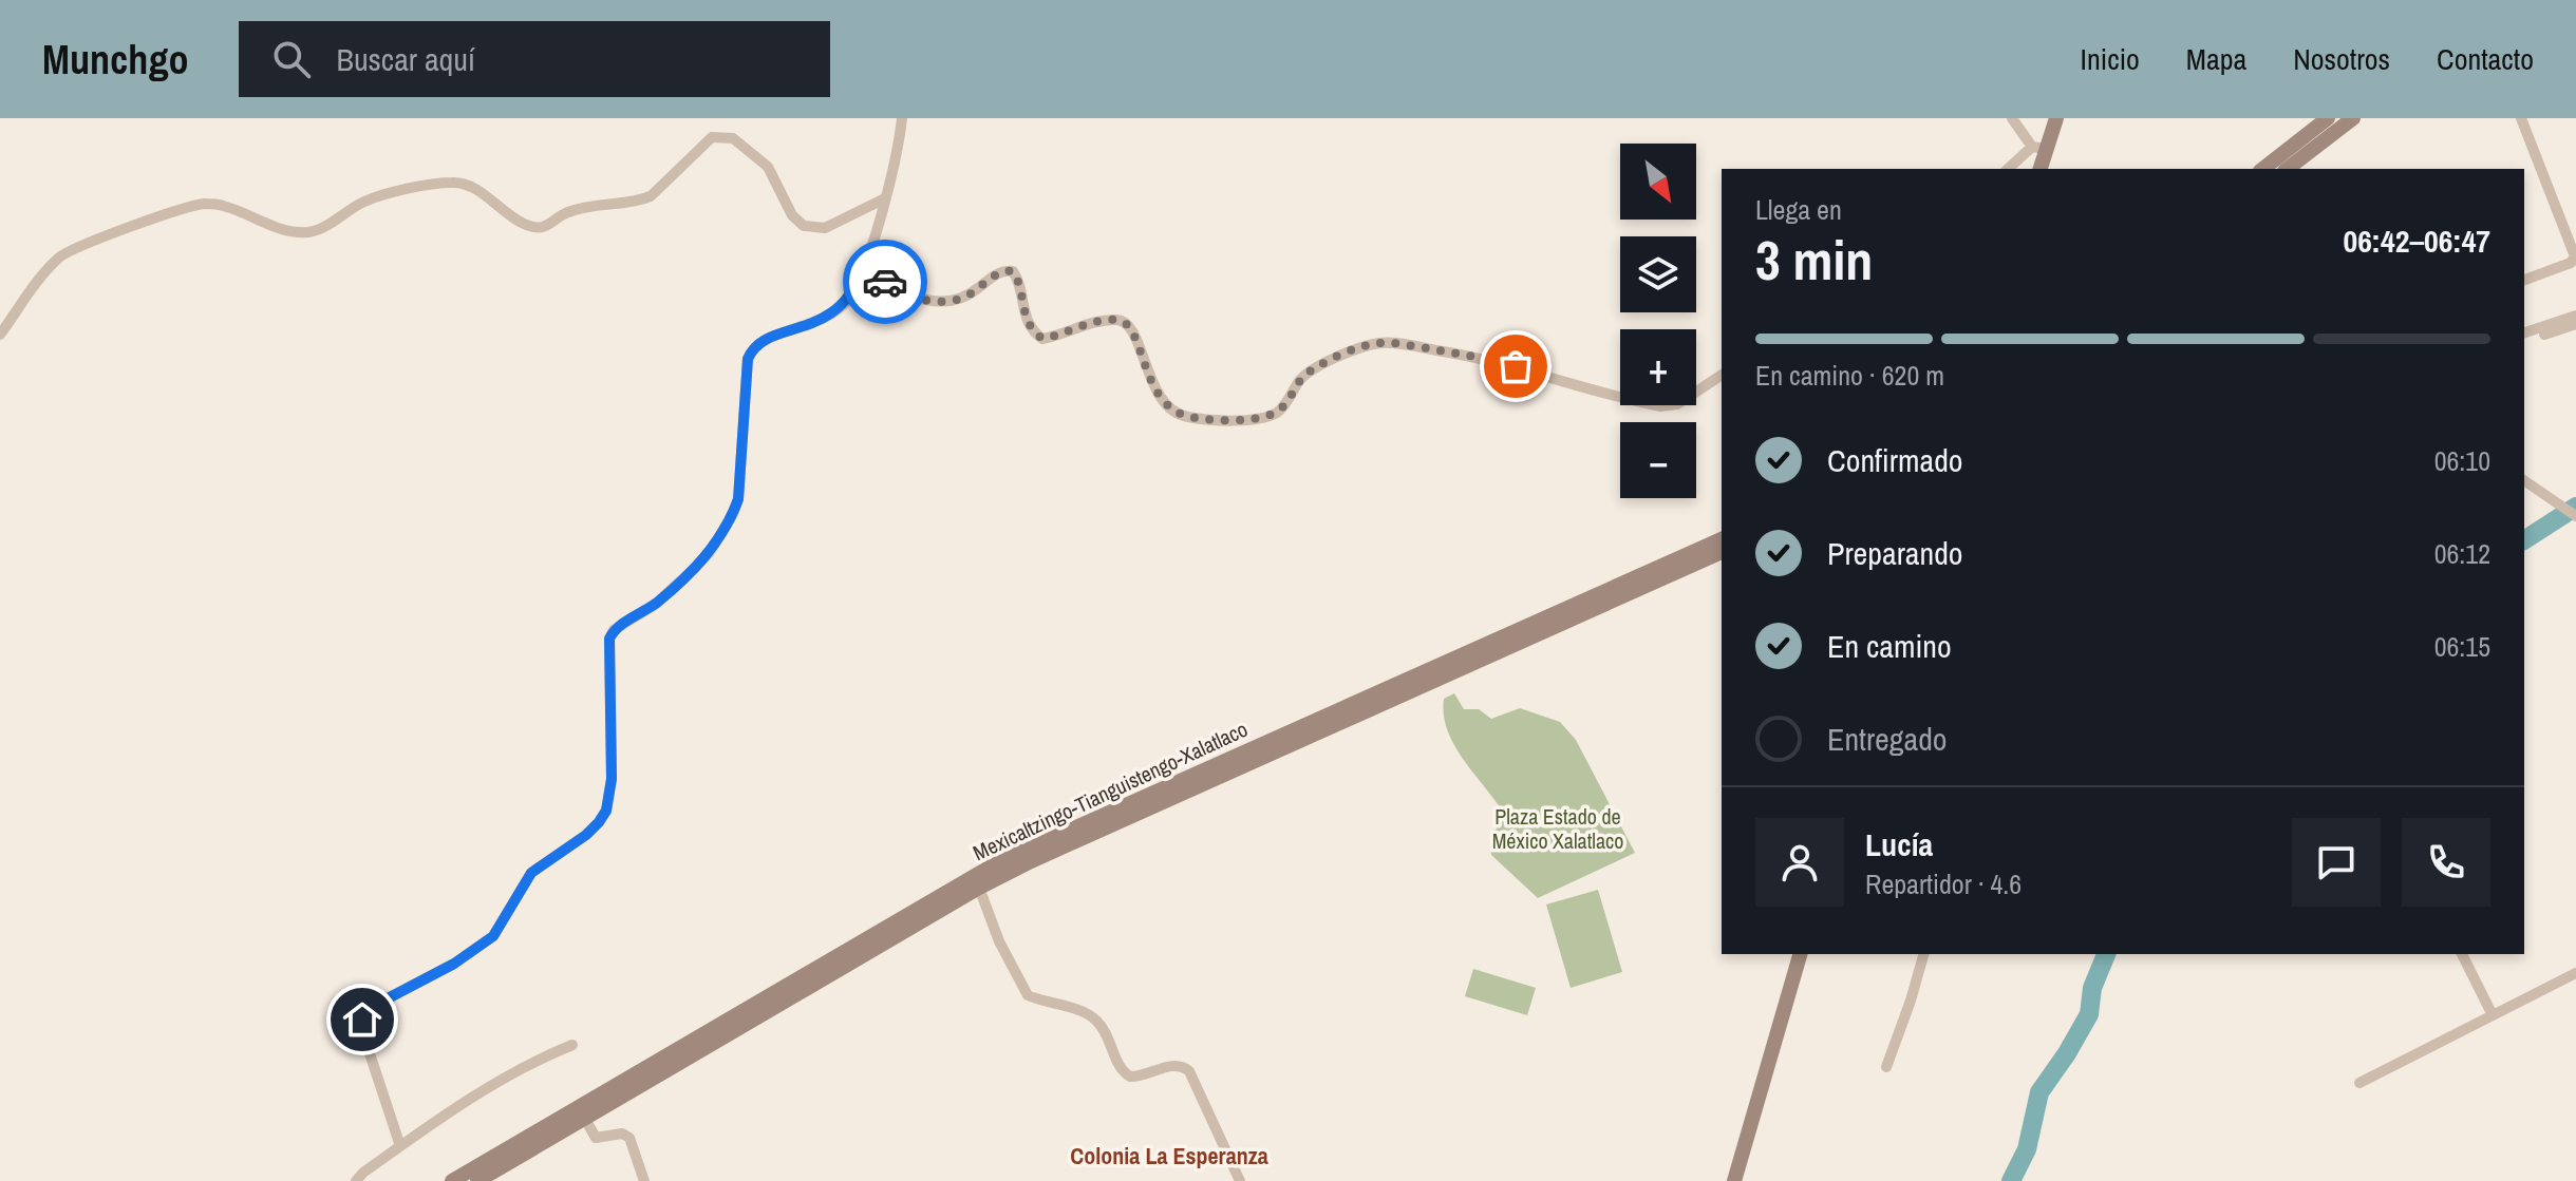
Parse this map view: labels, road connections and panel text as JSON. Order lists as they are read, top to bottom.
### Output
{
  "streets": {
    "main road": ["Mexicaltzingo-Tianguistengo-Xalatlaco"]
  },
  "districts": ["Colonia La Esperanza"],
  "parks": ["Plaza Estado de México Xalatlaco"],
  "north": "bottom right",
  "page": {
    "header": "Munchgo",
    "search": "Buscar aquí",
    "nav": [
      "Inicio",
      "Mapa",
      "Nosotros",
      "Contacto"
    ],
    "map_buttons": ["+", "−"],
    "heading": ["3 min", "Llega en", "06:42–06:47"],
    "panel": ["Lucía", "Repartidor · 4.6"],
    "bar": "En camino · 620 m",
    "list": [
      ["Confirmado", "06:10"],
      ["Preparando", "06:12"],
      ["En camino", "06:15"],
      "Entregado"
    ]
  }
}
